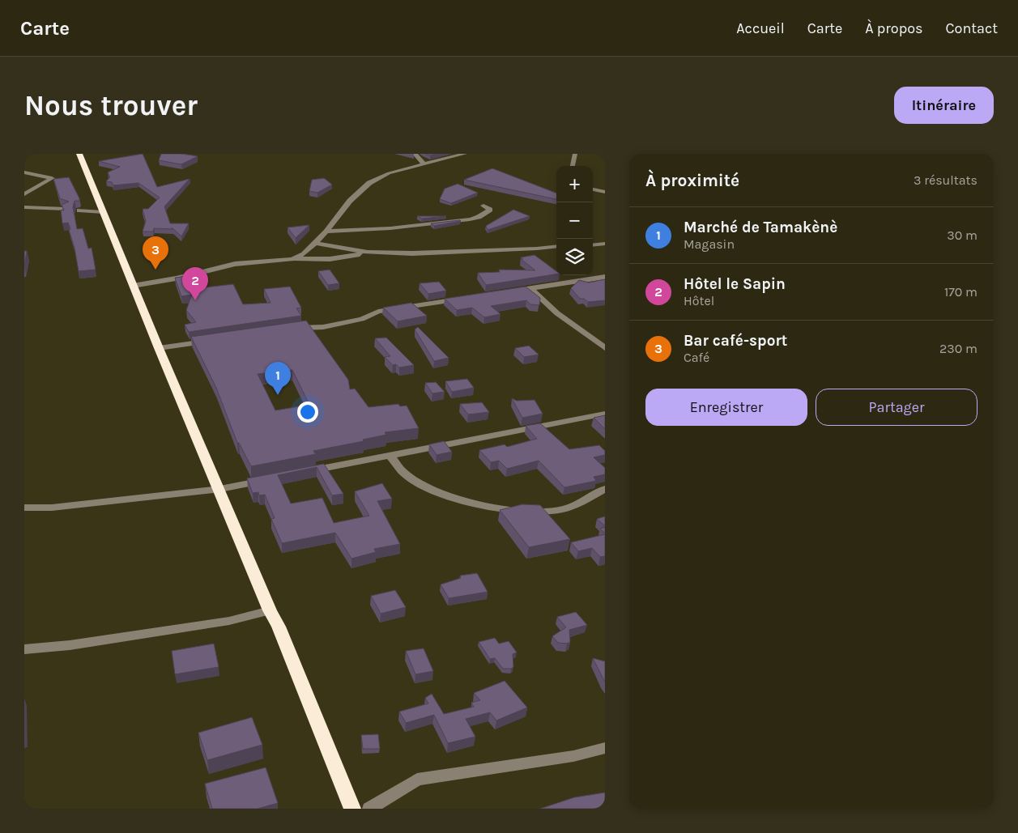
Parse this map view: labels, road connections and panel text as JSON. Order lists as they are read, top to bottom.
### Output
{
  "page": {
    "header": "Carte",
    "nav": [
      "Accueil",
      "Carte",
      "À propos",
      "Contact"
    ],
    "buttons": [
      "Itinéraire",
      ["Enregistrer", "Partager"]
    ],
    "title": "Nous trouver",
    "heading": ["À proximité", "3 résultats"],
    "map_buttons": ["+", "−"],
    "list": [
      {
        "mark": "1",
        "name": "Marché de Tamakènè",
        "note": "Magasin",
        "value": "30 m"
      },
      {
        "mark": "2",
        "name": "Hôtel le Sapin",
        "note": "Hôtel",
        "value": "170 m"
      },
      {
        "mark": "3",
        "name": "Bar café-sport",
        "note": "Café",
        "value": "230 m"
      }
    ],
    "pins": ["3", "2", "1"]
  }
}
